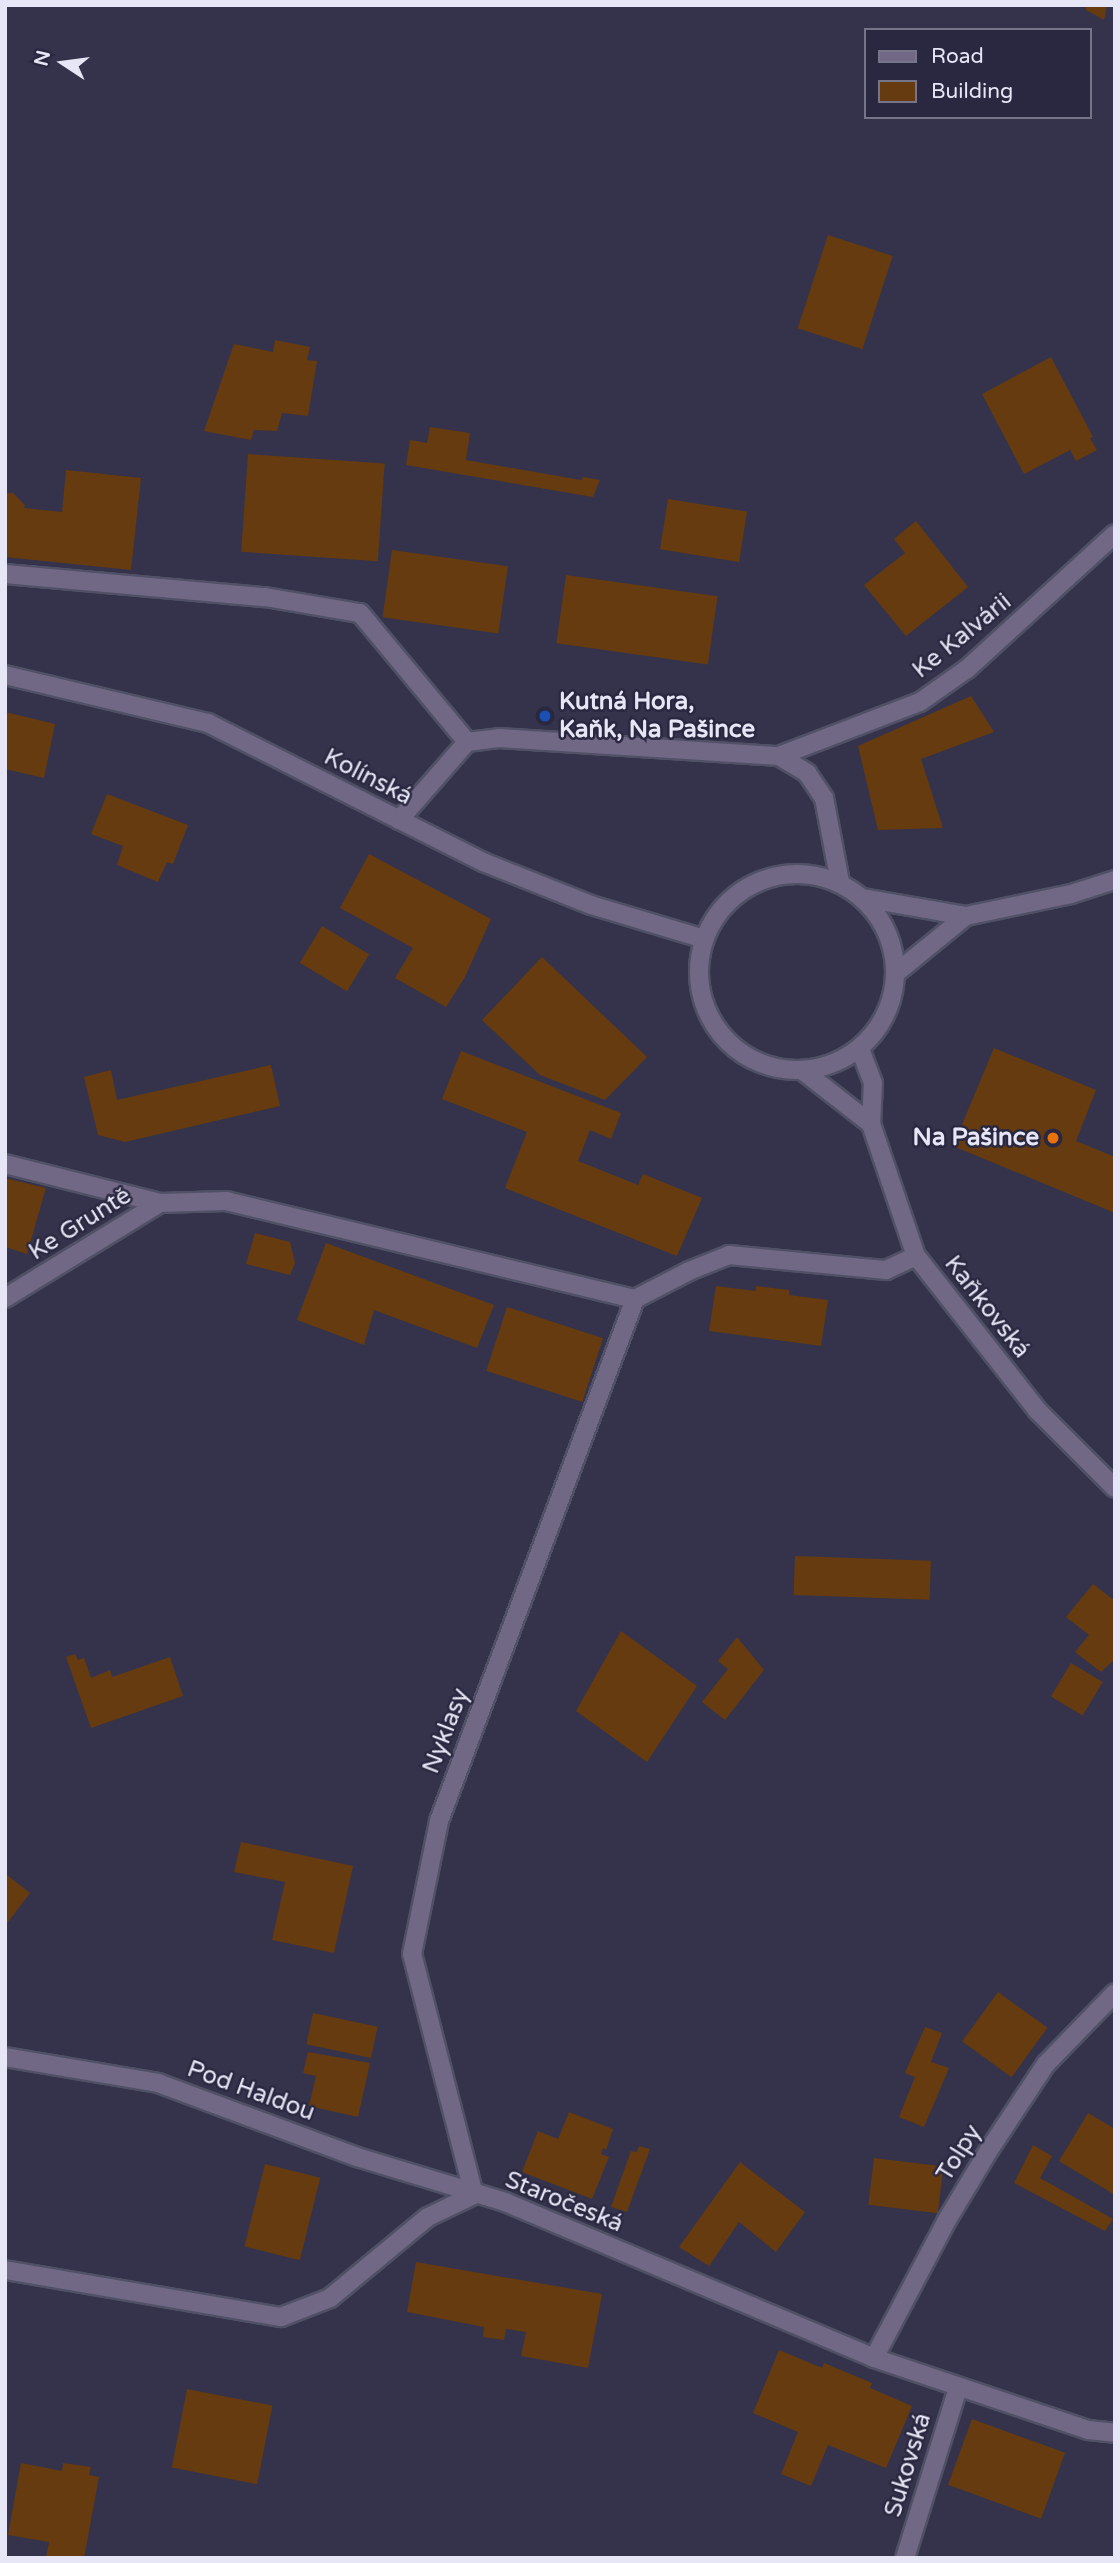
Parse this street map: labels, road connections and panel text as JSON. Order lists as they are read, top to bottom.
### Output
{
  "streets": {
    "street": [
      "Ke Kalvárii",
      "Kolínská",
      "Ke Gruntě",
      "Kaňkovská",
      "Nyklasy",
      "Pod Haldou",
      "Tolpy",
      "Staročeská",
      "Sukovská"
    ]
  },
  "crossings": [
    ["Ke Gruntě", "Nyklasy"],
    ["Nyklasy", "Pod Haldou"],
    ["Nyklasy", "Staročeská"],
    ["Pod Haldou", "Staročeská"],
    ["Tolpy", "Staročeská"],
    ["Staročeská", "Sukovská"]
  ],
  "places": ["Kutná Hora, Kaňk, Na Pašince", "Na Pašince"],
  "legend": ["Road", "Building"],
  "north": "left"
}
